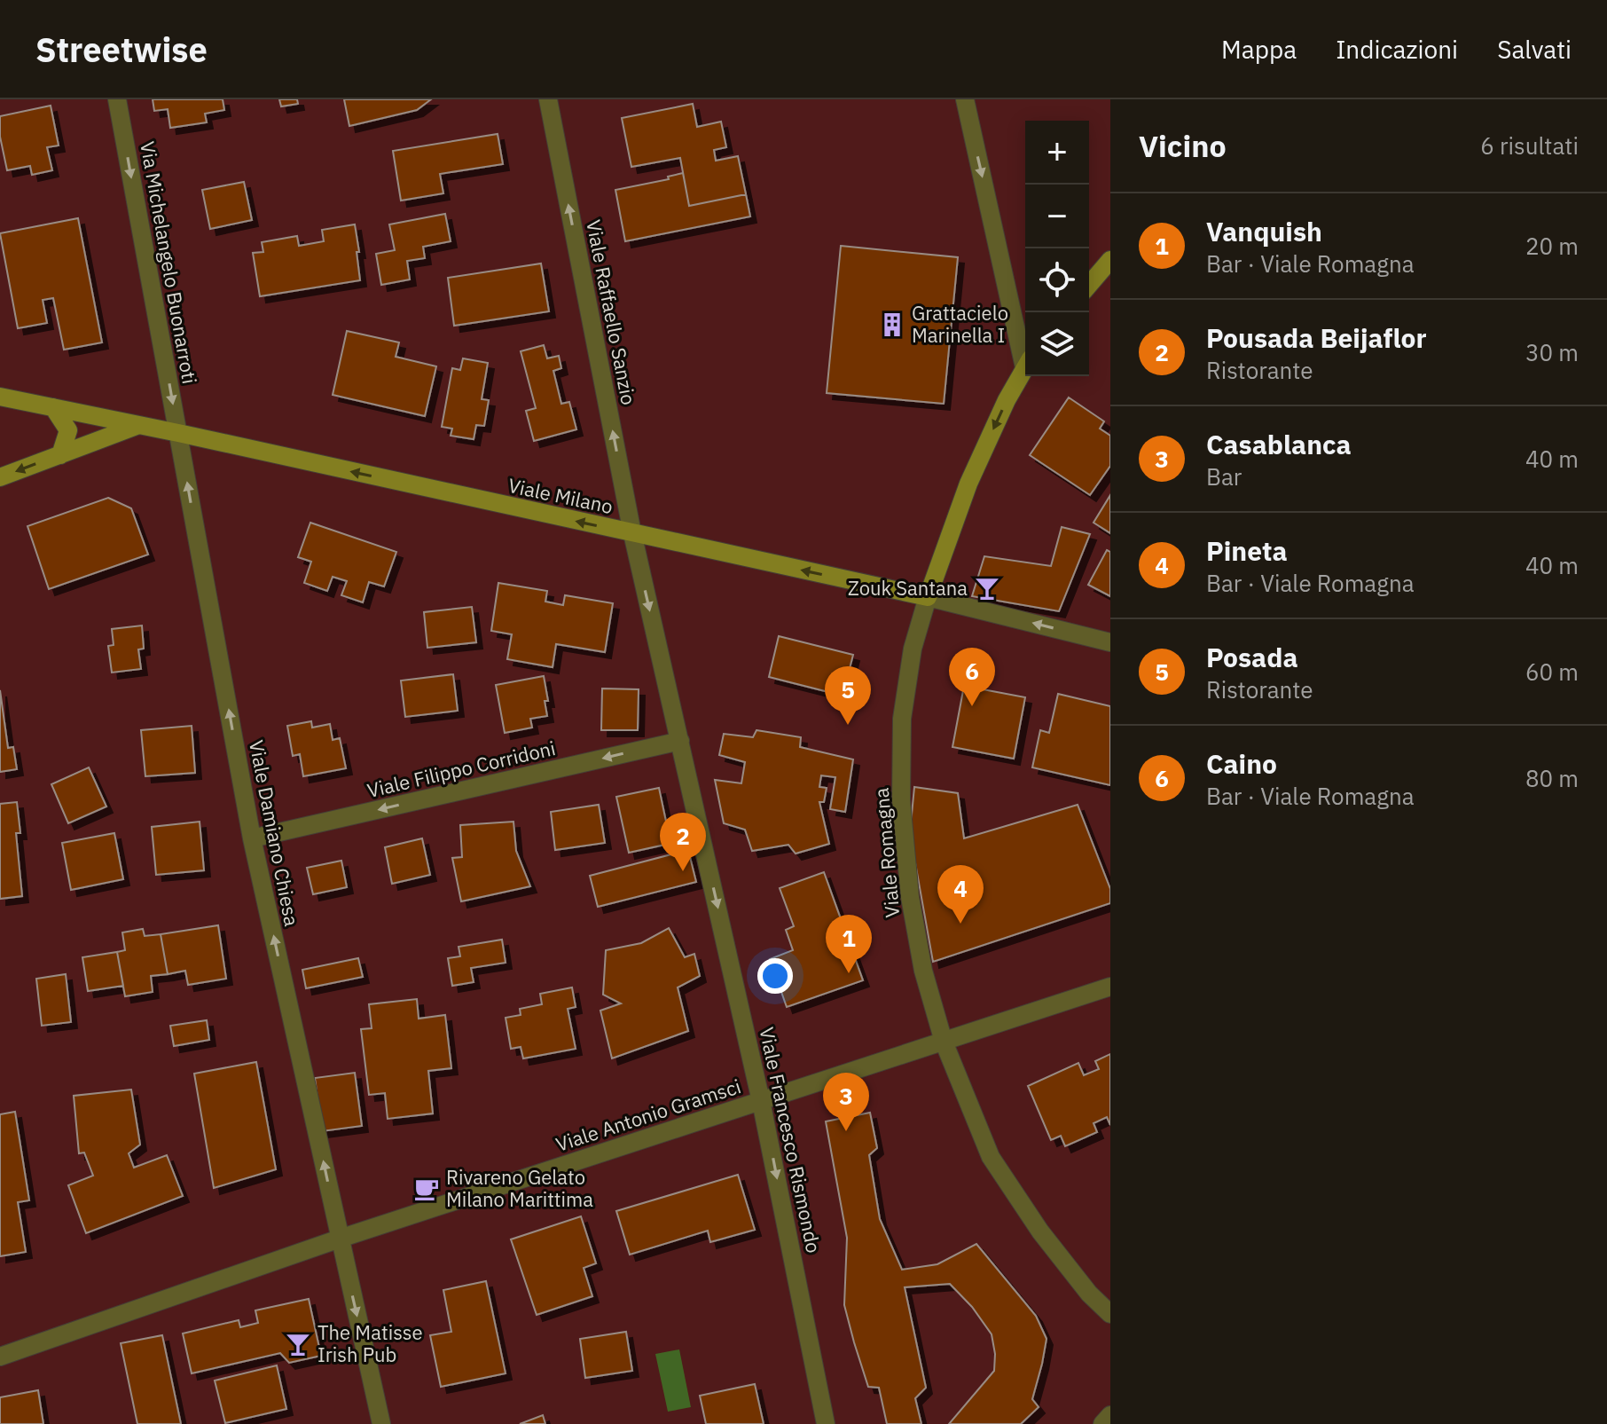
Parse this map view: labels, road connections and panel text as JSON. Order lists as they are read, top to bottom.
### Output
{
  "streets": {
    "street": [
      "Via Michelangelo Buonarroti",
      "Viale Raffaello Sanzio",
      "Viale Milano",
      "Viale Filippo Corridoni",
      "Viale Damiano Chiesa",
      "Viale Romagna",
      "Viale Antonio Gramsci",
      "Viale Francesco Rismondo"
    ]
  },
  "crossings": [
    ["Via Michelangelo Buonarroti", "Viale Milano"],
    ["Via Michelangelo Buonarroti", "Viale Damiano Chiesa"],
    ["Viale Raffaello Sanzio", "Viale Milano"],
    ["Viale Raffaello Sanzio", "Viale Francesco Rismondo"],
    ["Viale Milano", "Viale Damiano Chiesa"],
    ["Viale Milano", "Viale Romagna"],
    ["Viale Milano", "Viale Francesco Rismondo"],
    ["Viale Filippo Corridoni", "Viale Damiano Chiesa"],
    ["Viale Filippo Corridoni", "Viale Francesco Rismondo"],
    ["Viale Damiano Chiesa", "Viale Antonio Gramsci"],
    ["Viale Romagna", "Viale Antonio Gramsci"],
    ["Viale Antonio Gramsci", "Viale Francesco Rismondo"]
  ],
  "one_way": [
    "Via Michelangelo Buonarroti",
    "Viale Raffaello Sanzio",
    "Viale Milano",
    "Viale Filippo Corridoni",
    "Viale Francesco Rismondo"
  ],
  "places": {
    "building": ["Grattacielo Marinella I"],
    "bar": ["Zouk Santana", "The Matisse Irish Pub"],
    "cafe": ["Rivareno Gelato Milano Marittima"]
  },
  "page": {
    "header": "Streetwise",
    "nav": ["Mappa", "Indicazioni", "Salvati"],
    "heading": ["Vicino", "6 risultati"],
    "map_buttons": ["+", "−"],
    "list": [
      {
        "mark": "1",
        "name": "Vanquish",
        "note": "Bar · Viale Romagna",
        "value": "20 m"
      },
      {
        "mark": "2",
        "name": "Pousada Beijaflor",
        "note": "Ristorante",
        "value": "30 m"
      },
      {
        "mark": "3",
        "name": "Casablanca",
        "note": "Bar",
        "value": "40 m"
      },
      {
        "mark": "4",
        "name": "Pineta",
        "note": "Bar · Viale Romagna",
        "value": "40 m"
      },
      {
        "mark": "5",
        "name": "Posada",
        "note": "Ristorante",
        "value": "60 m"
      },
      {
        "mark": "6",
        "name": "Caino",
        "note": "Bar · Viale Romagna",
        "value": "80 m"
      }
    ],
    "pins": [
      "6",
      "5",
      "2",
      "4",
      "1",
      "3"
    ]
  }
}
